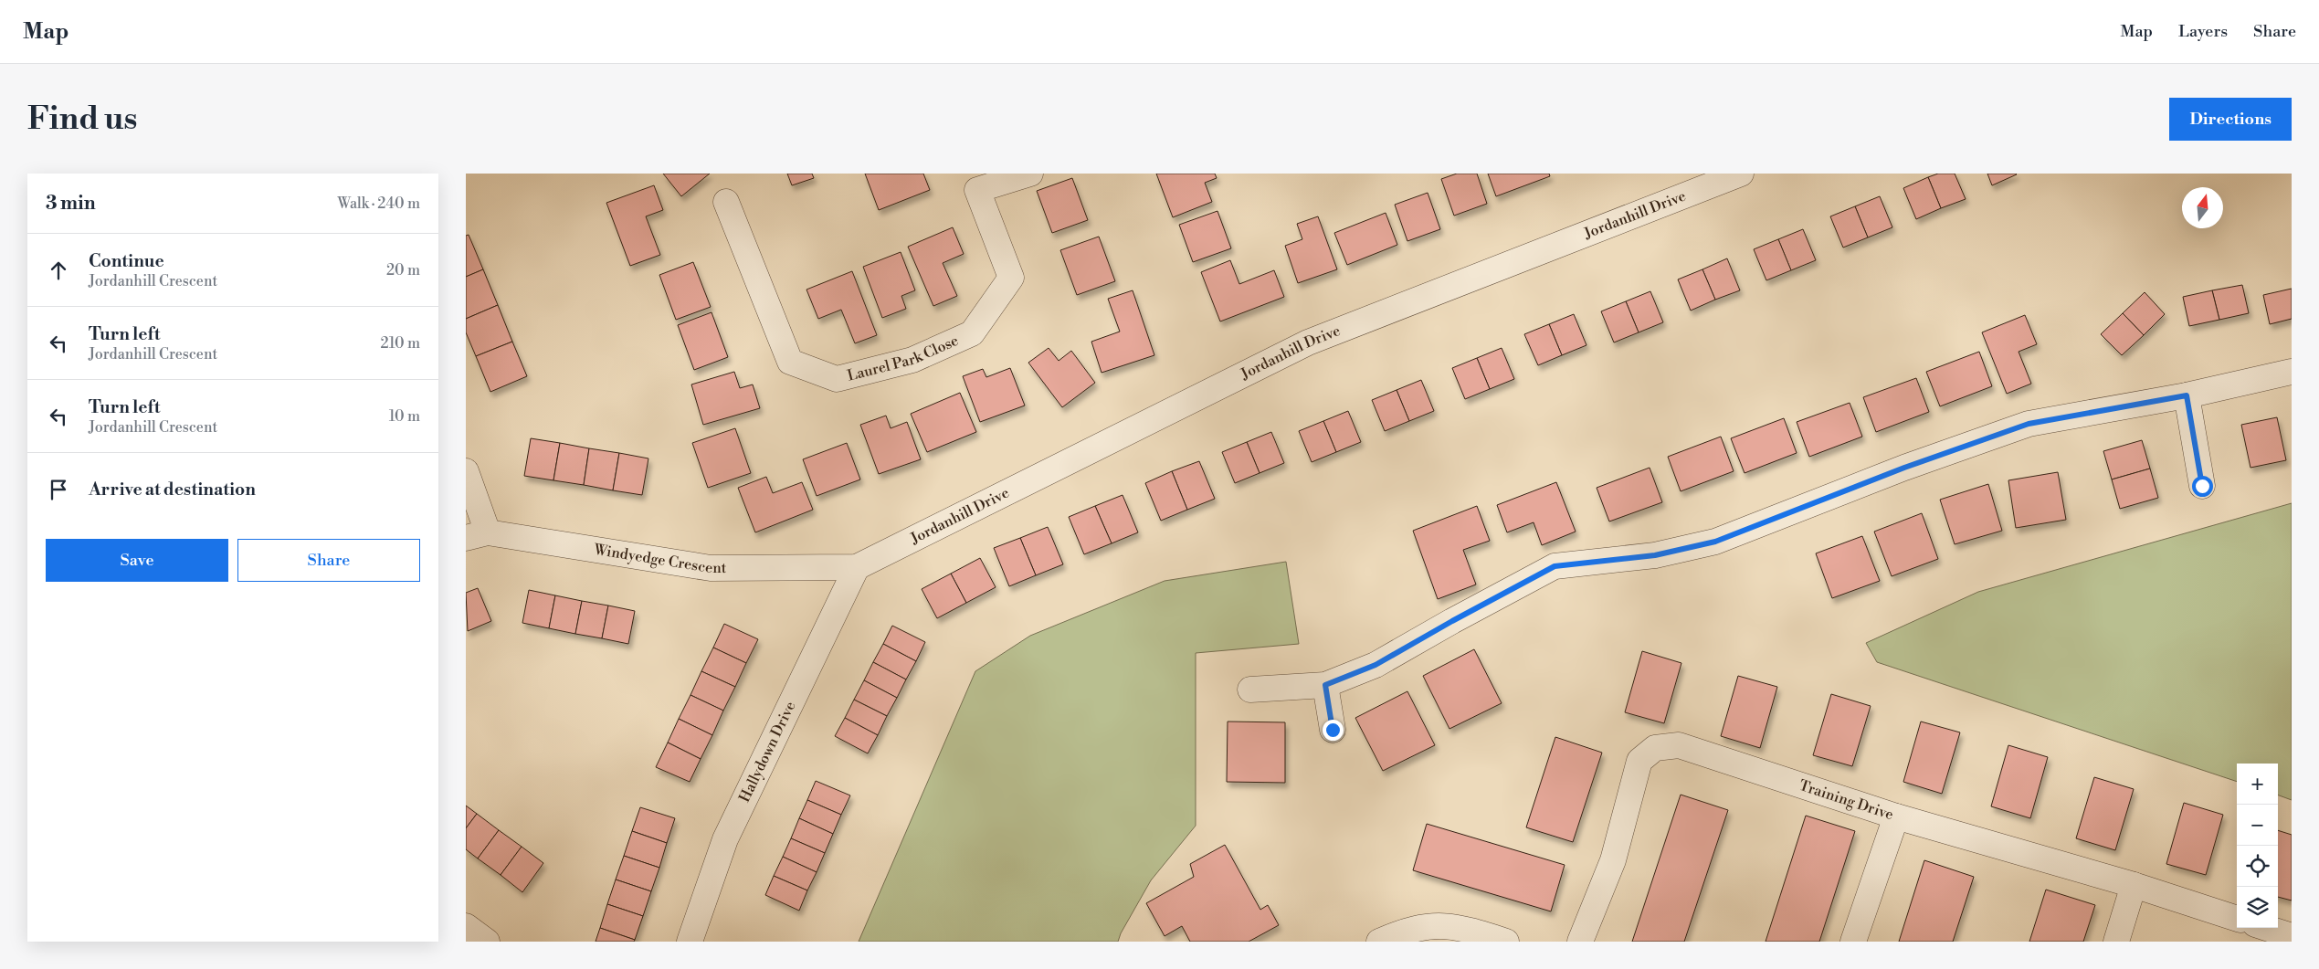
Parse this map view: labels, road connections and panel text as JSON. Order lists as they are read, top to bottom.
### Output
{
  "streets": {
    "street": [
      "Jordanhill Drive",
      "Laurel Park Close",
      "Windyedge Crescent",
      "Hallydown Drive",
      "Training Drive"
    ]
  },
  "crossings": [
    ["Jordanhill Drive", "Windyedge Crescent"],
    ["Jordanhill Drive", "Hallydown Drive"],
    ["Windyedge Crescent", "Hallydown Drive"]
  ],
  "north": "top",
  "page": {
    "header": "Map",
    "nav": ["Map", "Layers", "Share"],
    "buttons": [
      "Directions",
      ["Save", "Share"]
    ],
    "title": "Find us",
    "heading": ["3 min", "Walk · 240 m"],
    "list": [
      ["Continue", "Jordanhill Crescent", "20 m"],
      ["Turn left", "Jordanhill Crescent", "210 m"],
      ["Turn left", "Jordanhill Crescent", "10 m"],
      "Arrive at destination"
    ],
    "map_buttons": ["+", "−"]
  }
}
